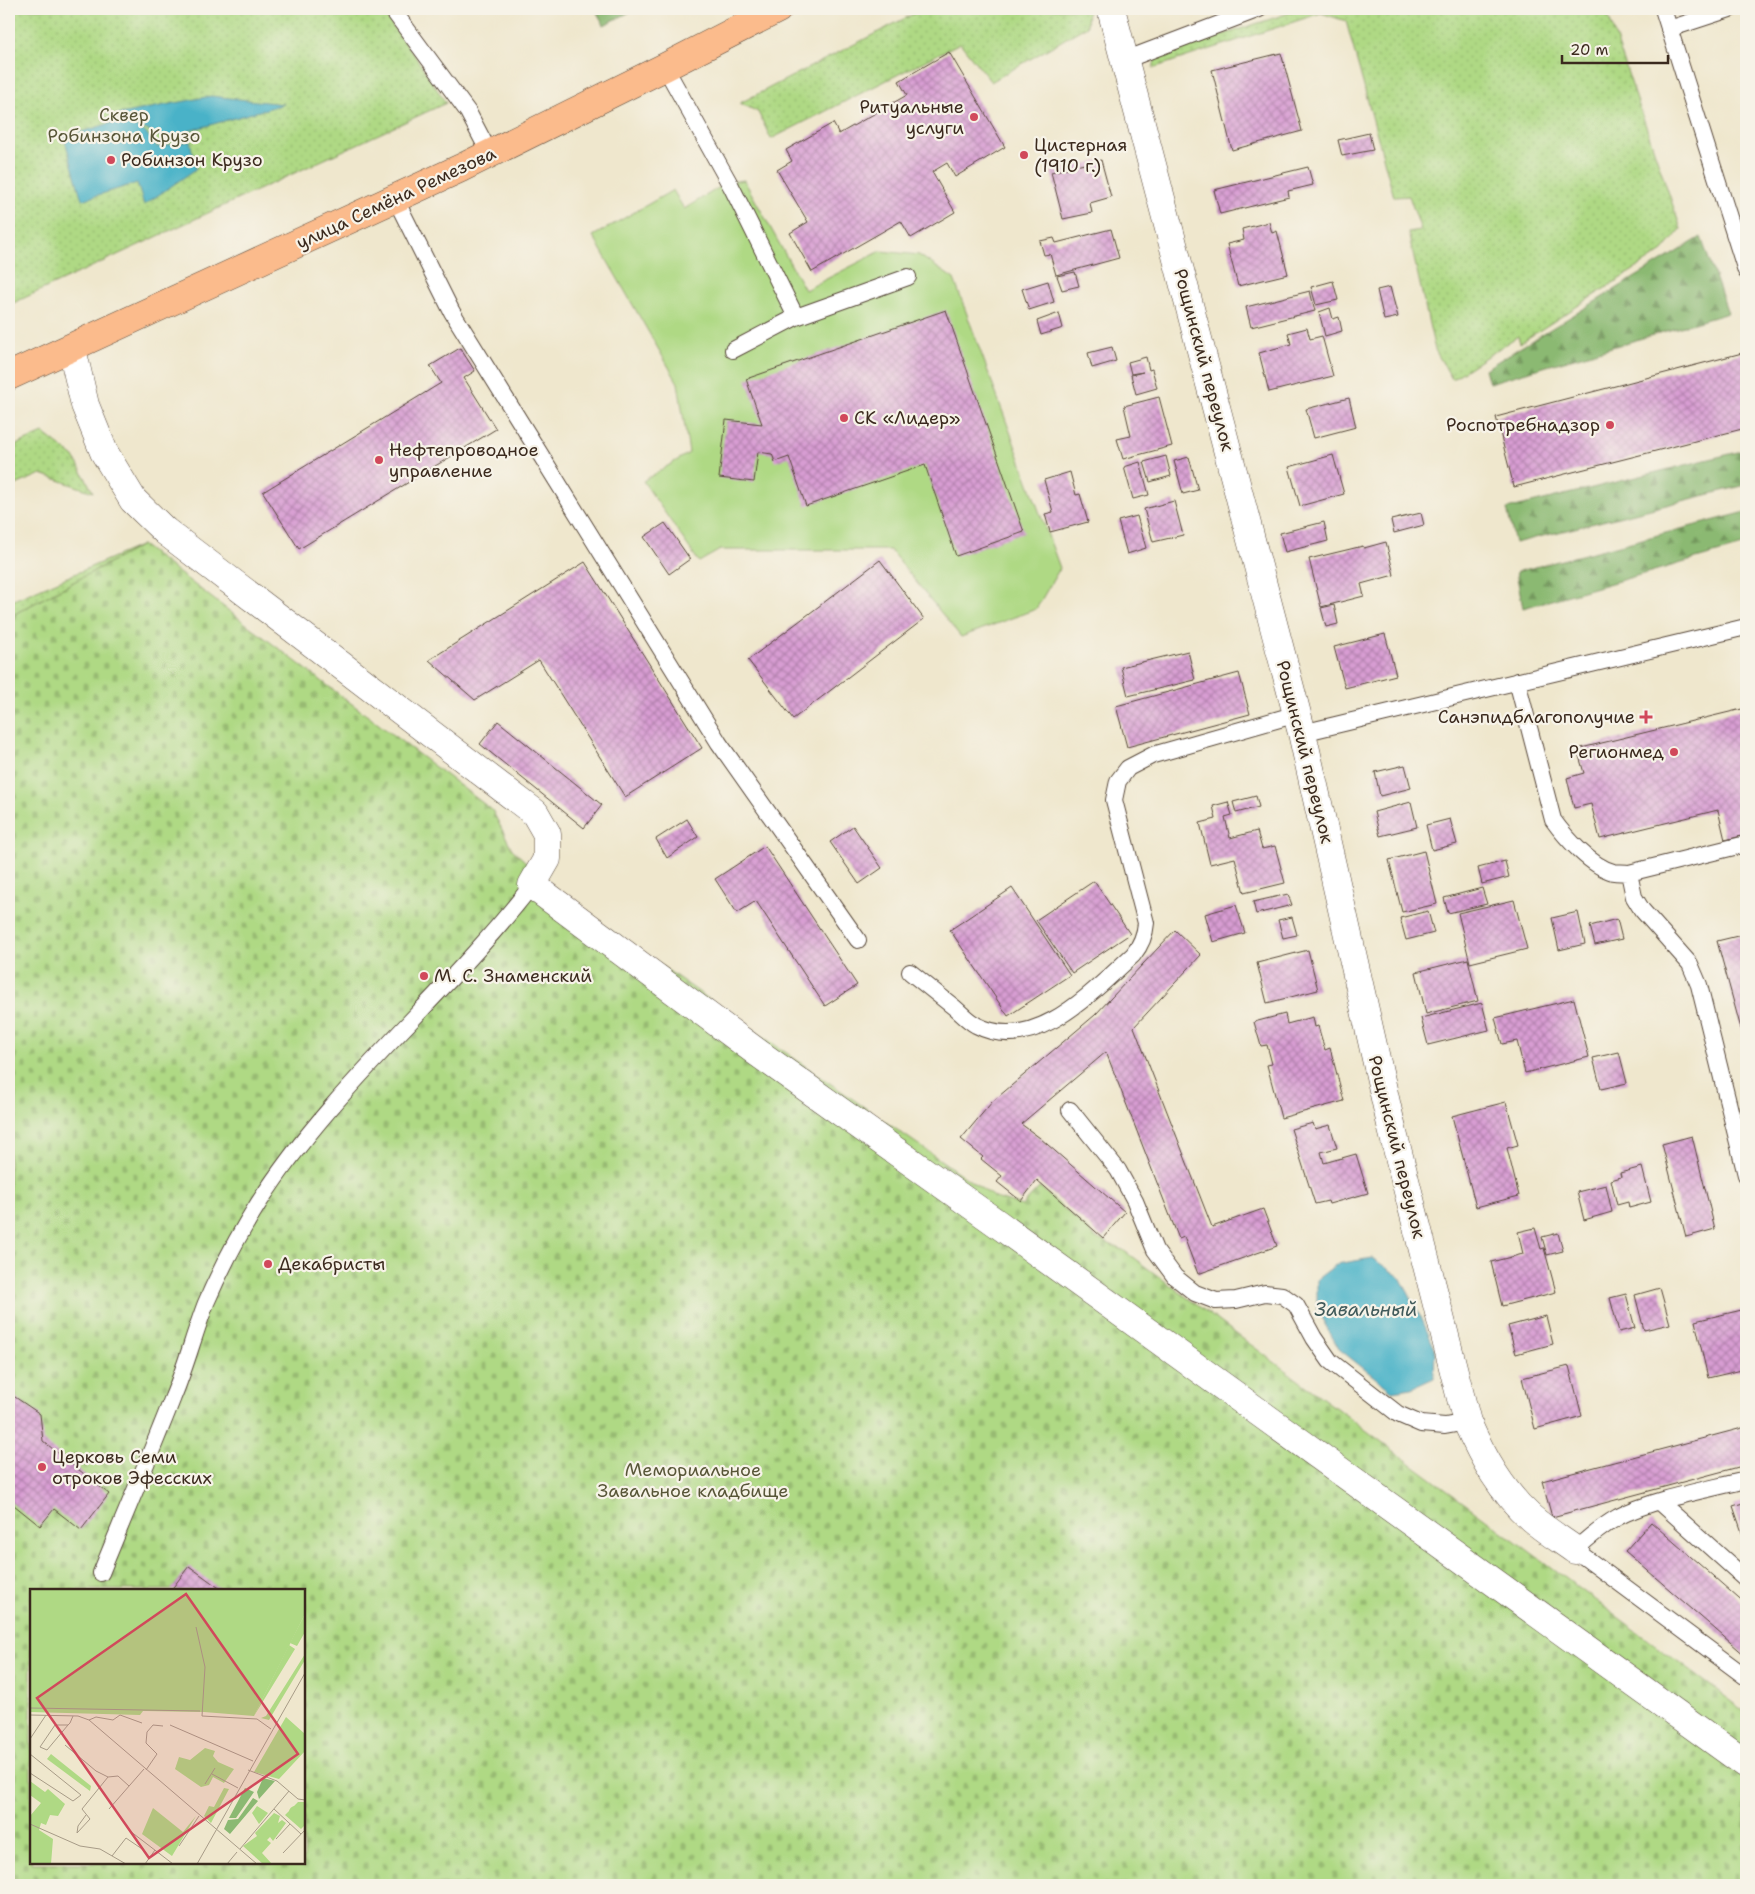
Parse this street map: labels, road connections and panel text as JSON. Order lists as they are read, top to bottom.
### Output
{
  "streets": {
    "main road": ["улица Семёна Ремезова"],
    "street": ["Рощинский переулок"]
  },
  "water": ["Завальный"],
  "parks": ["Сквер Робинзона Крузо", "Мемориальное Завальное кладбище"],
  "places": {
    "other": [
      "Ритуальные услуги",
      "Цистерная (1910 г.)",
      "Робинзон Крузо",
      "СК «Лидер»",
      "Роспотребнадзор",
      "Нефтепроводное управление",
      "Регионмед",
      "М. С. Знаменский",
      "Декабристы",
      "Церковь Семи отроков Эфесских"
    ],
    "health": ["Санэпидблагополучие"]
  },
  "scale_bar": "20 m"
}
